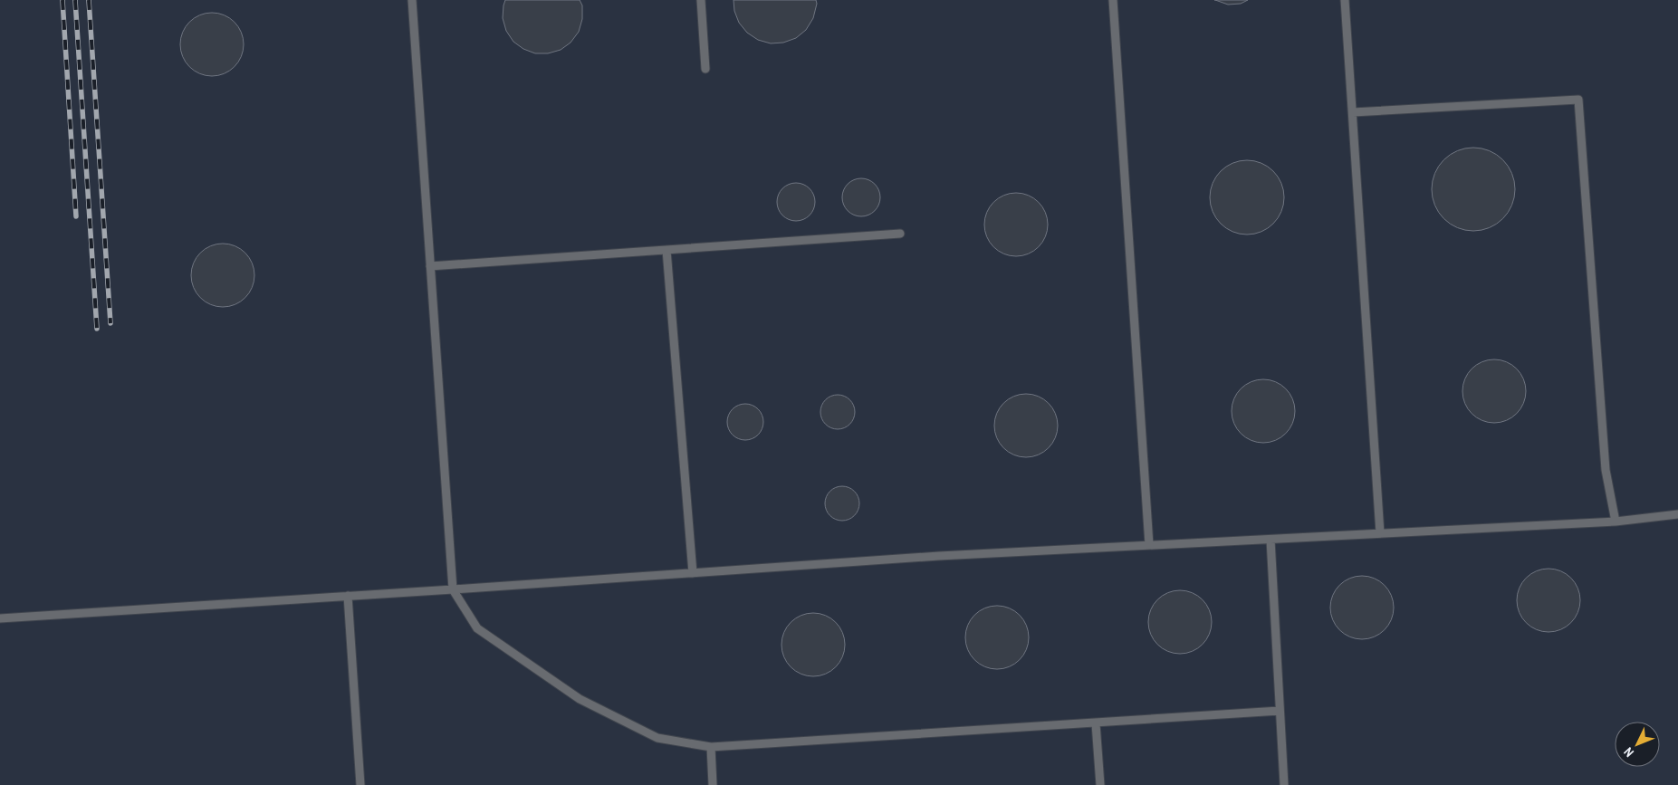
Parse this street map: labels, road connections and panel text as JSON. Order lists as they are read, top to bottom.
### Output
{
  "north": "bottom left"
}
